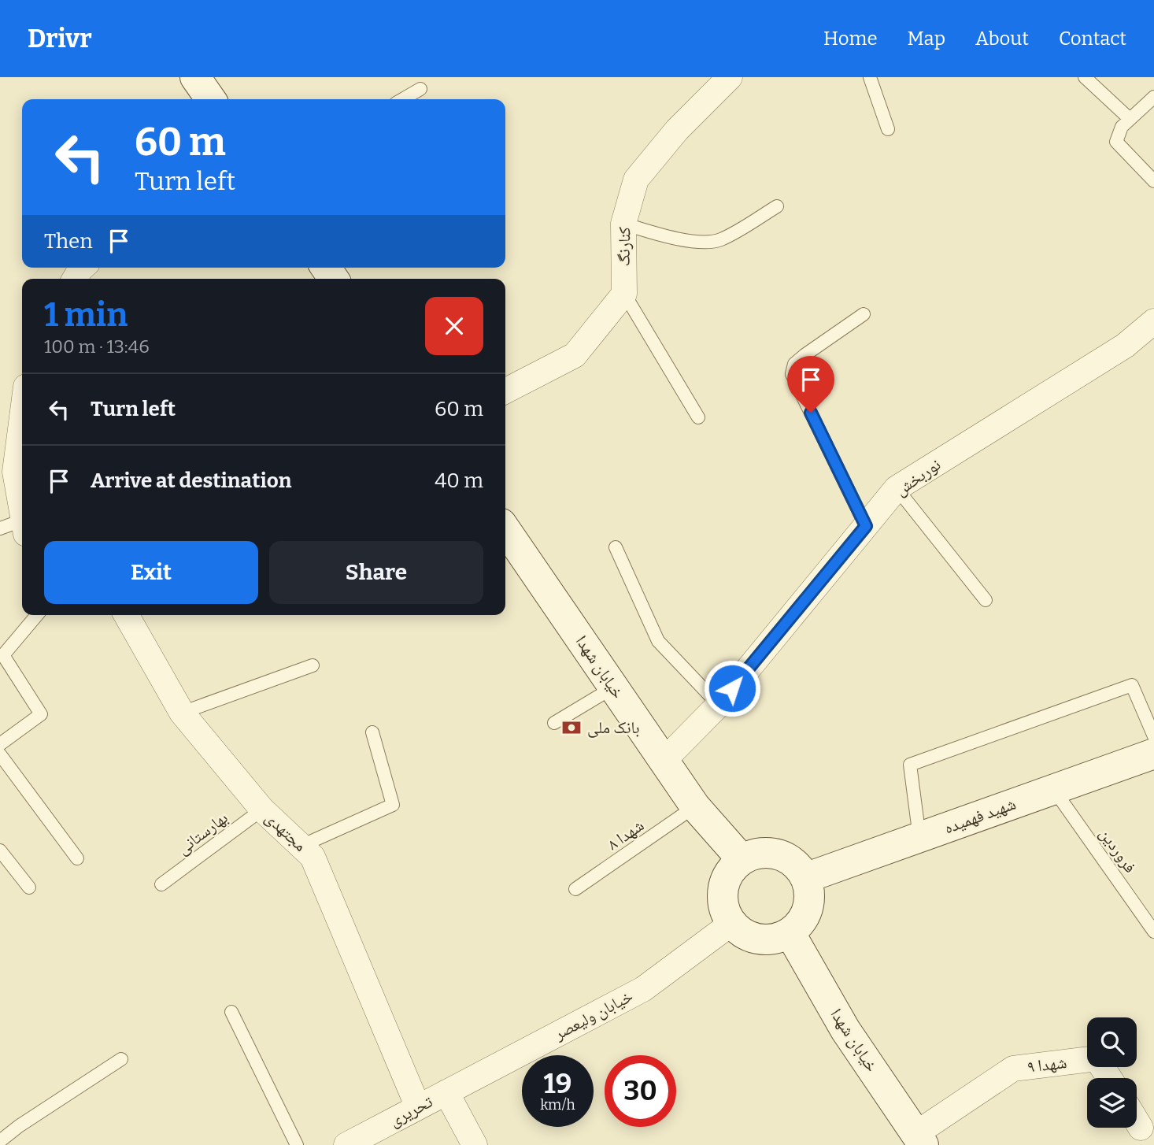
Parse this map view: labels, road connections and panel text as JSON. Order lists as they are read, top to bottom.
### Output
{
  "streets": {
    "main road": ["خیابان شهدا", "شهید فهمیده"],
    "street": [
      "کنارنگ",
      "نوربخش",
      "مجتهدی",
      "خیابان ولیعصر",
      "شهدا ۹",
      "تحریری"
    ],
    "lane": ["بهارستانی", "شهدا ۸", "فروردین"]
  },
  "crossings": [
    ["نوربخش", "خیابان شهدا"],
    ["خیابان شهدا", "شهید فهمیده"],
    ["خیابان شهدا", "شهدا ۸"],
    ["خیابان شهدا", "خیابان ولیعصر"],
    ["خیابان شهدا", "شهدا ۹"],
    ["شهید فهمیده", "فروردین"],
    ["شهید فهمیده", "خیابان ولیعصر"],
    ["مجتهدی", "بهارستانی"],
    ["مجتهدی", "تحریری"],
    ["خیابان ولیعصر", "تحریری"]
  ],
  "places": {
    "bank": ["بانک ملی"]
  },
  "page": {
    "header": "Drivr",
    "nav": [
      "Home",
      "Map",
      "About",
      "Contact"
    ],
    "turn": ["60 m", "Turn left"],
    "then": "Then",
    "heading": ["1 min", "100 m · 13:46"],
    "list": [
      {
        "name": "Turn left",
        "value": "60 m"
      },
      {
        "name": "Arrive at destination",
        "value": "40 m"
      }
    ],
    "buttons": ["Exit", "Share"],
    "speed": "19 km/h",
    "limit": "30"
  }
}
